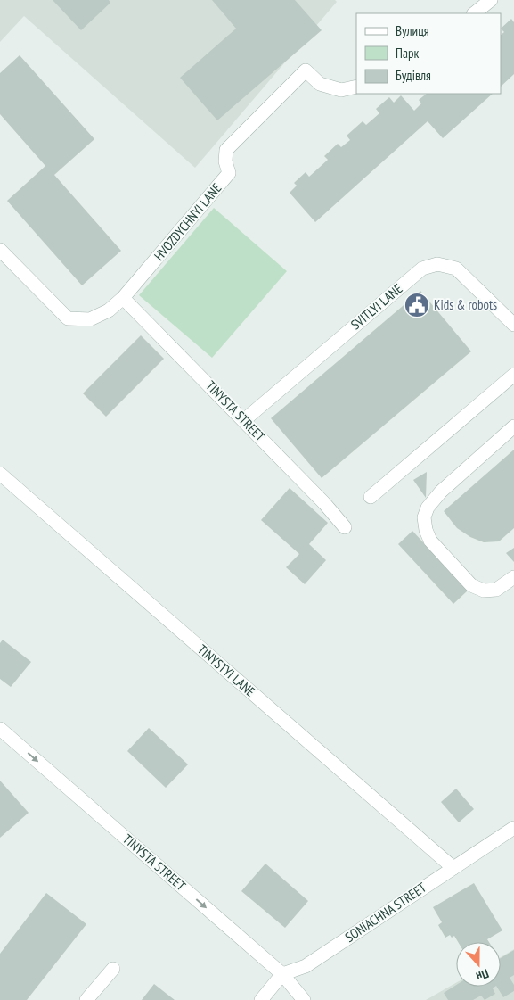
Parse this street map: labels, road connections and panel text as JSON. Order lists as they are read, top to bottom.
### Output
{
  "streets": {
    "street": [
      "HVOZDYCHNYI LANE",
      "SVITLYI LANE",
      "TINYSTA STREET",
      "TINYSTYI LANE",
      "SONIACHNA STREET"
    ]
  },
  "crossings": [
    ["HVOZDYCHNYI LANE", "TINYSTA STREET"],
    ["SVITLYI LANE", "TINYSTA STREET"],
    ["TINYSTA STREET", "SONIACHNA STREET"],
    ["TINYSTYI LANE", "SONIACHNA STREET"]
  ],
  "one_way": ["TINYSTA STREET"],
  "places": {
    "public building": ["Kids & robots"]
  },
  "legend": ["Вулиця", "Парк", "Будівля"],
  "north": "bottom"
}
